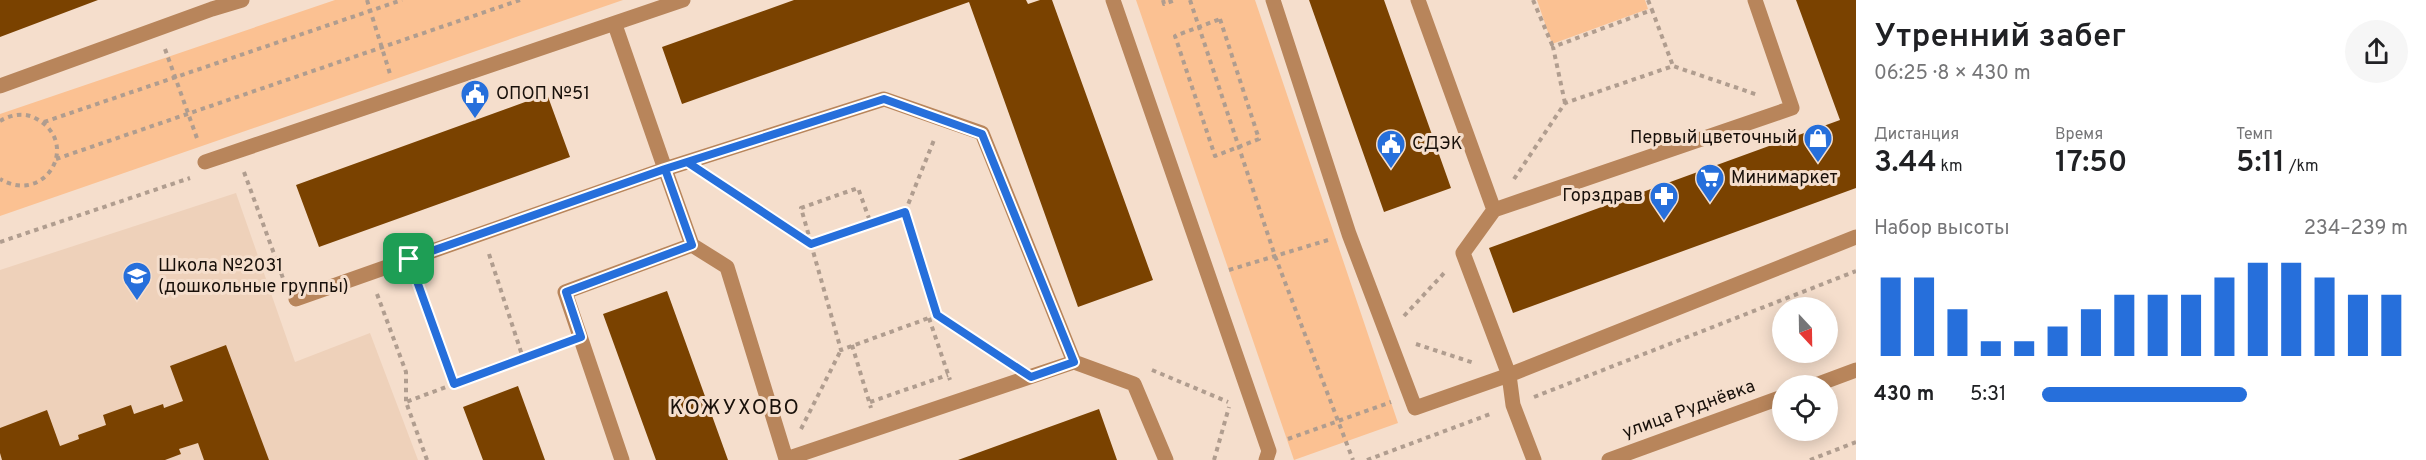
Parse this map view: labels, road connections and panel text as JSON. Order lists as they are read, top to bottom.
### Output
{
  "streets": {
    "street": ["улица Руднёвка"]
  },
  "districts": ["КОЖУХОВО"],
  "places": {
    "public building": ["ОПОП №51", "СДЭК"],
    "shop": ["Первый цветочный"],
    "supermarket": ["Минимаркет"],
    "pharmacy": ["Горздрав"],
    "school or university": ["Школа №2031 (дошкольные группы)"]
  },
  "north": "bottom",
  "page": {
    "heading": ["Утренний забег", "06:25 · 8 × 430 m"],
    "stats": [
      ["Дистанция", "3.44 km"],
      ["Время", "17:50"],
      ["Темп", "5:11 /km"]
    ],
    "chart": ["Набор высоты", "234–239 m"],
    "list": [
      {
        "name": "430 m",
        "note": "5:31"
      }
    ]
  }
}
